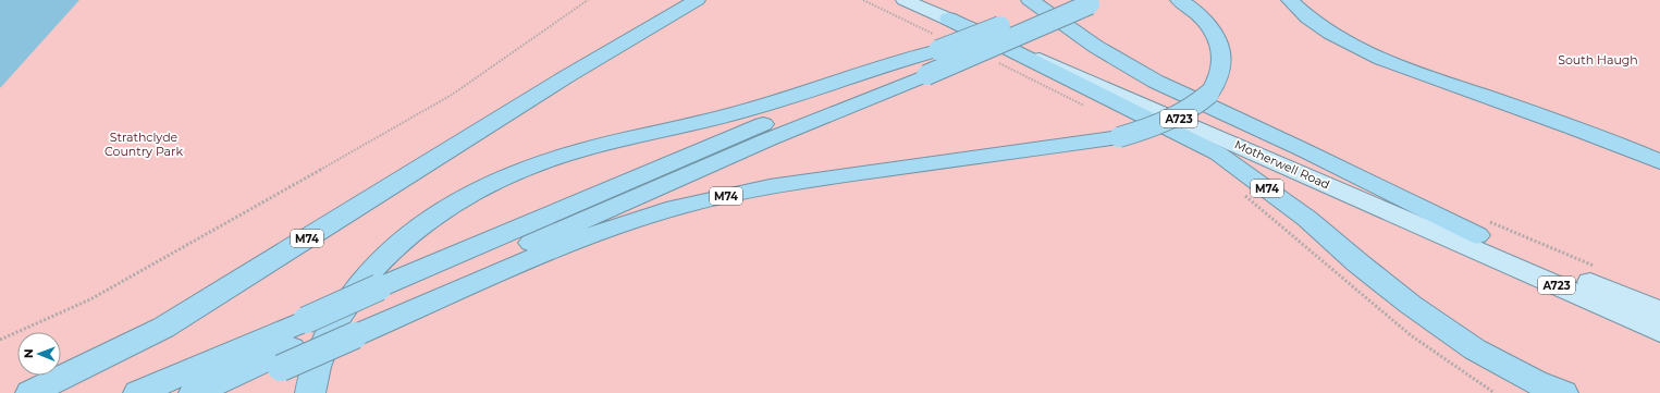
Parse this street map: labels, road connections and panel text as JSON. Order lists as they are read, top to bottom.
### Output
{
  "streets": {
    "highway": ["M74"],
    "main road": ["A723", "Motherwell Road"]
  },
  "crossings": [
    ["Motherwell Road", "M74"]
  ],
  "parks": ["South Haugh", "Strathclyde Country Park"],
  "north": "left"
}
